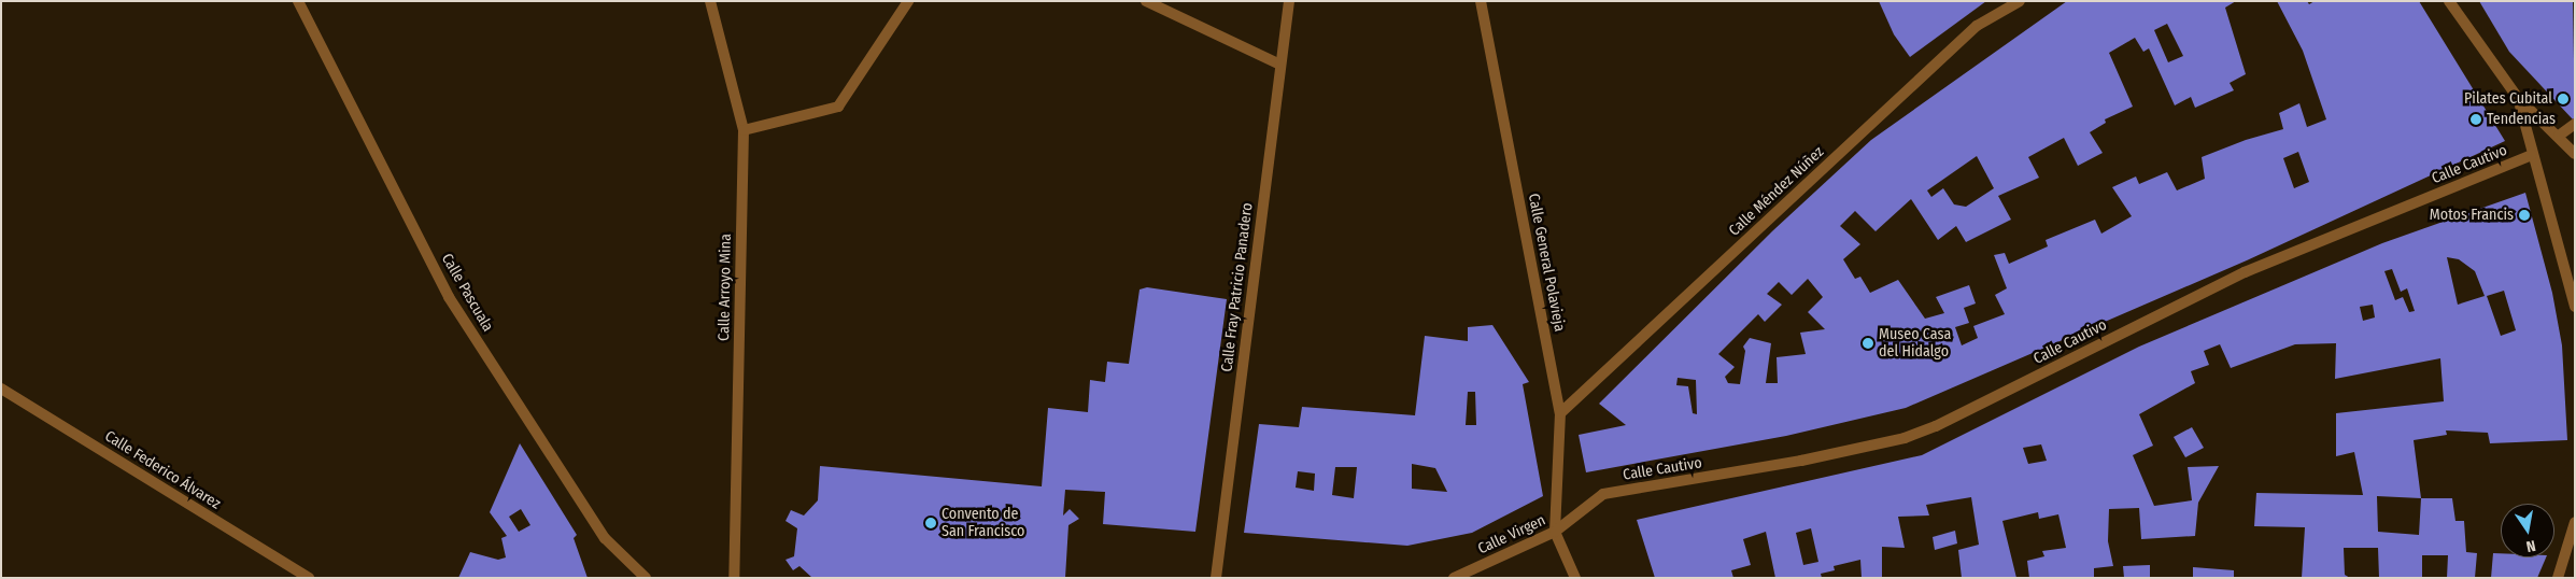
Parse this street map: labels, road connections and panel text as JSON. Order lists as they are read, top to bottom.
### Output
{
  "streets": {
    "street": [
      "Calle Cautivo",
      "Calle Méndez Núñez",
      "Calle General Polavieja",
      "Calle Arroyo Mina",
      "Calle Fray Patricio Panadero",
      "Calle Pascuala",
      "Calle Federico Álvarez",
      "Calle Virgen"
    ]
  },
  "crossings": [
    ["Calle Cautivo", "Calle Virgen"],
    ["Calle Méndez Núñez", "Calle General Polavieja"],
    ["Calle General Polavieja", "Calle Virgen"]
  ],
  "places": [
    "Pilates Cubital",
    "Tendencias",
    "Motos Francis",
    "Museo Casa del Hidalgo",
    "Convento de San Francisco"
  ],
  "north": "bottom"
}
